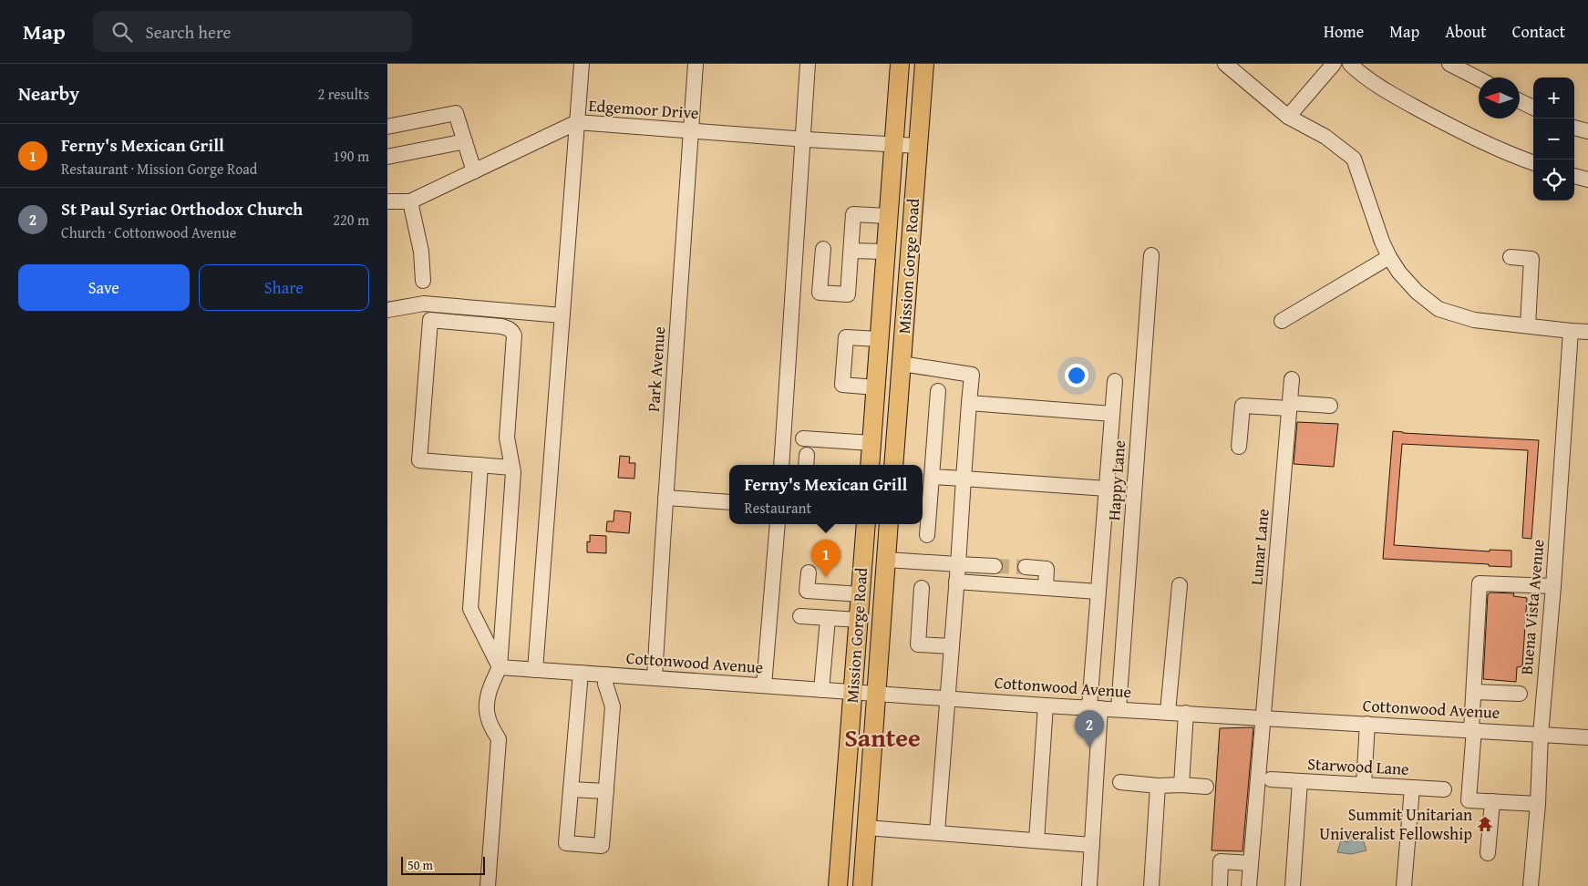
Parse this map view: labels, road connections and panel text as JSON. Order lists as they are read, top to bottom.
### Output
{
  "streets": {
    "main road": ["Mission Gorge Road"],
    "street": [
      "Edgemoor Drive",
      "Park Avenue",
      "Happy Lane",
      "Lunar Lane",
      "Buena Vista Avenue",
      "Cottonwood Avenue",
      "Starwood Lane"
    ]
  },
  "crossings": [
    ["Edgemoor Drive", "Mission Gorge Road"],
    ["Edgemoor Drive", "Park Avenue"],
    ["Mission Gorge Road", "Cottonwood Avenue"],
    ["Park Avenue", "Cottonwood Avenue"],
    ["Happy Lane", "Cottonwood Avenue"],
    ["Lunar Lane", "Cottonwood Avenue"],
    ["Buena Vista Avenue", "Cottonwood Avenue"]
  ],
  "districts": ["Santee"],
  "places": {
    "temple": ["Summit Unitarian Univeralist Fellowship"]
  },
  "scale_bar": "50 m",
  "north": "left",
  "page": {
    "header": "Map",
    "search": "Search here",
    "nav": [
      "Home",
      "Map",
      "About",
      "Contact"
    ],
    "heading": ["Nearby", "2 results"],
    "map_buttons": ["+", "−"],
    "list": [
      {
        "mark": "1",
        "name": "Ferny's Mexican Grill",
        "note": "Restaurant · Mission Gorge Road",
        "value": "190 m"
      },
      {
        "mark": "2",
        "name": "St Paul Syriac Orthodox Church",
        "note": "Church · Cottonwood Avenue",
        "value": "220 m"
      }
    ],
    "buttons": ["Save", "Share"],
    "popup": ["Ferny's Mexican Grill", "Restaurant"],
    "pins": ["1", "2"],
    "scale": "50 m"
  }
}
